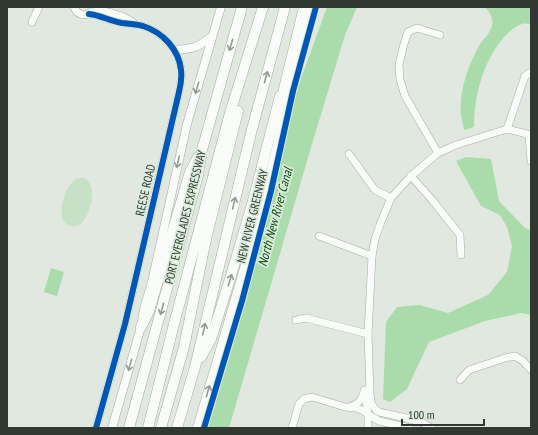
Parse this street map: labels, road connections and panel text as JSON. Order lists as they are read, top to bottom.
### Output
{
  "streets": {
    "highway": ["PORT EVERGLADES EXPRESSWAY"],
    "street": ["REESE ROAD"],
    "cycle path": ["NEW RIVER GREENWAY"]
  },
  "water": ["North New River Canal"],
  "scale_bar": "100 m"
}
